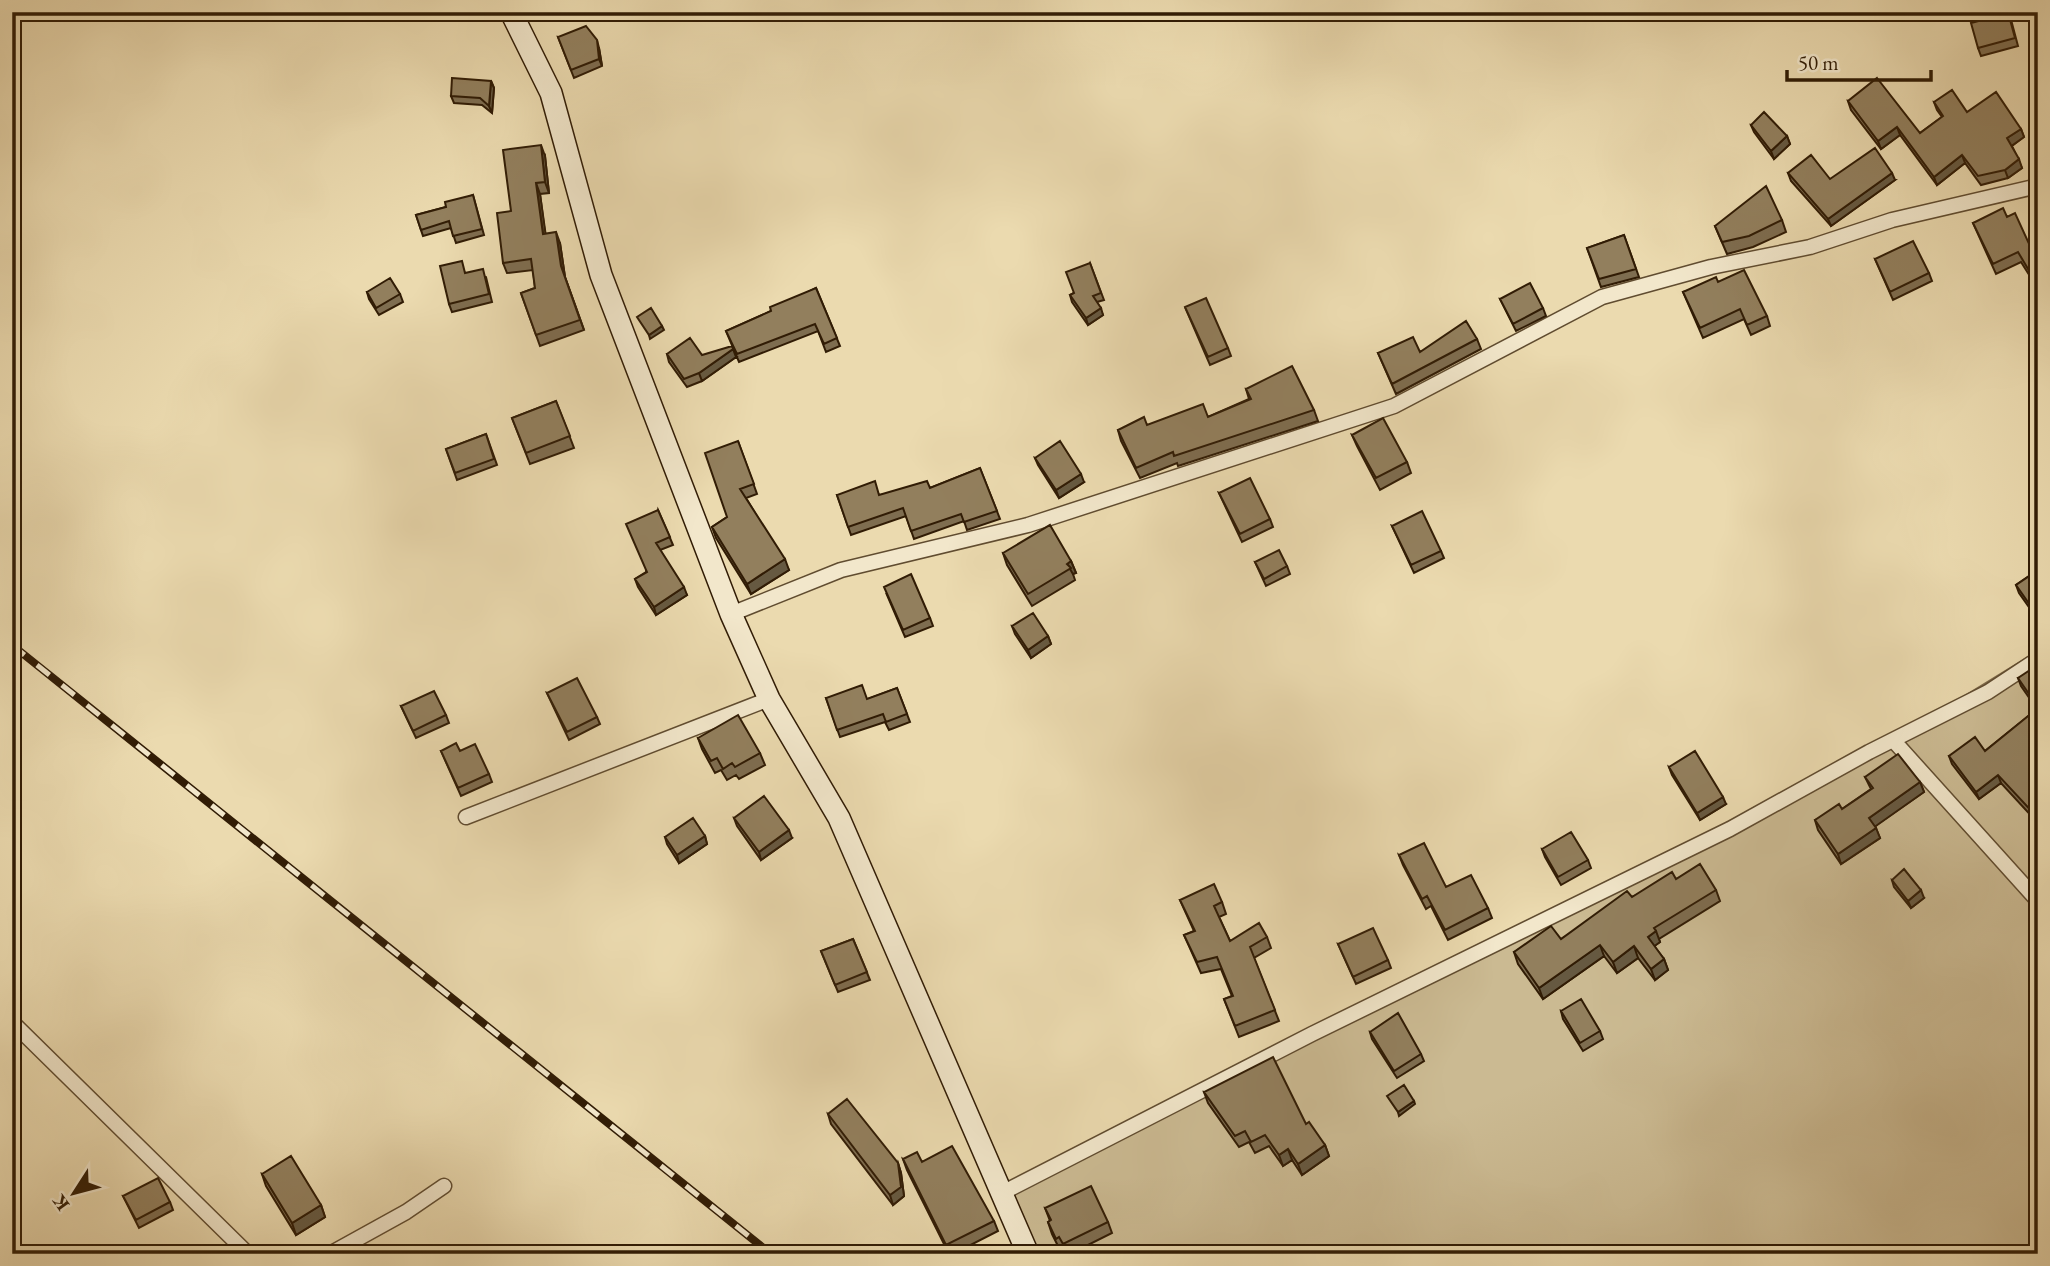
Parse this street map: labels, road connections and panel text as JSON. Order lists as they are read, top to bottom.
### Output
{
  "scale_bar": "50 m",
  "north": "bottom left"
}
